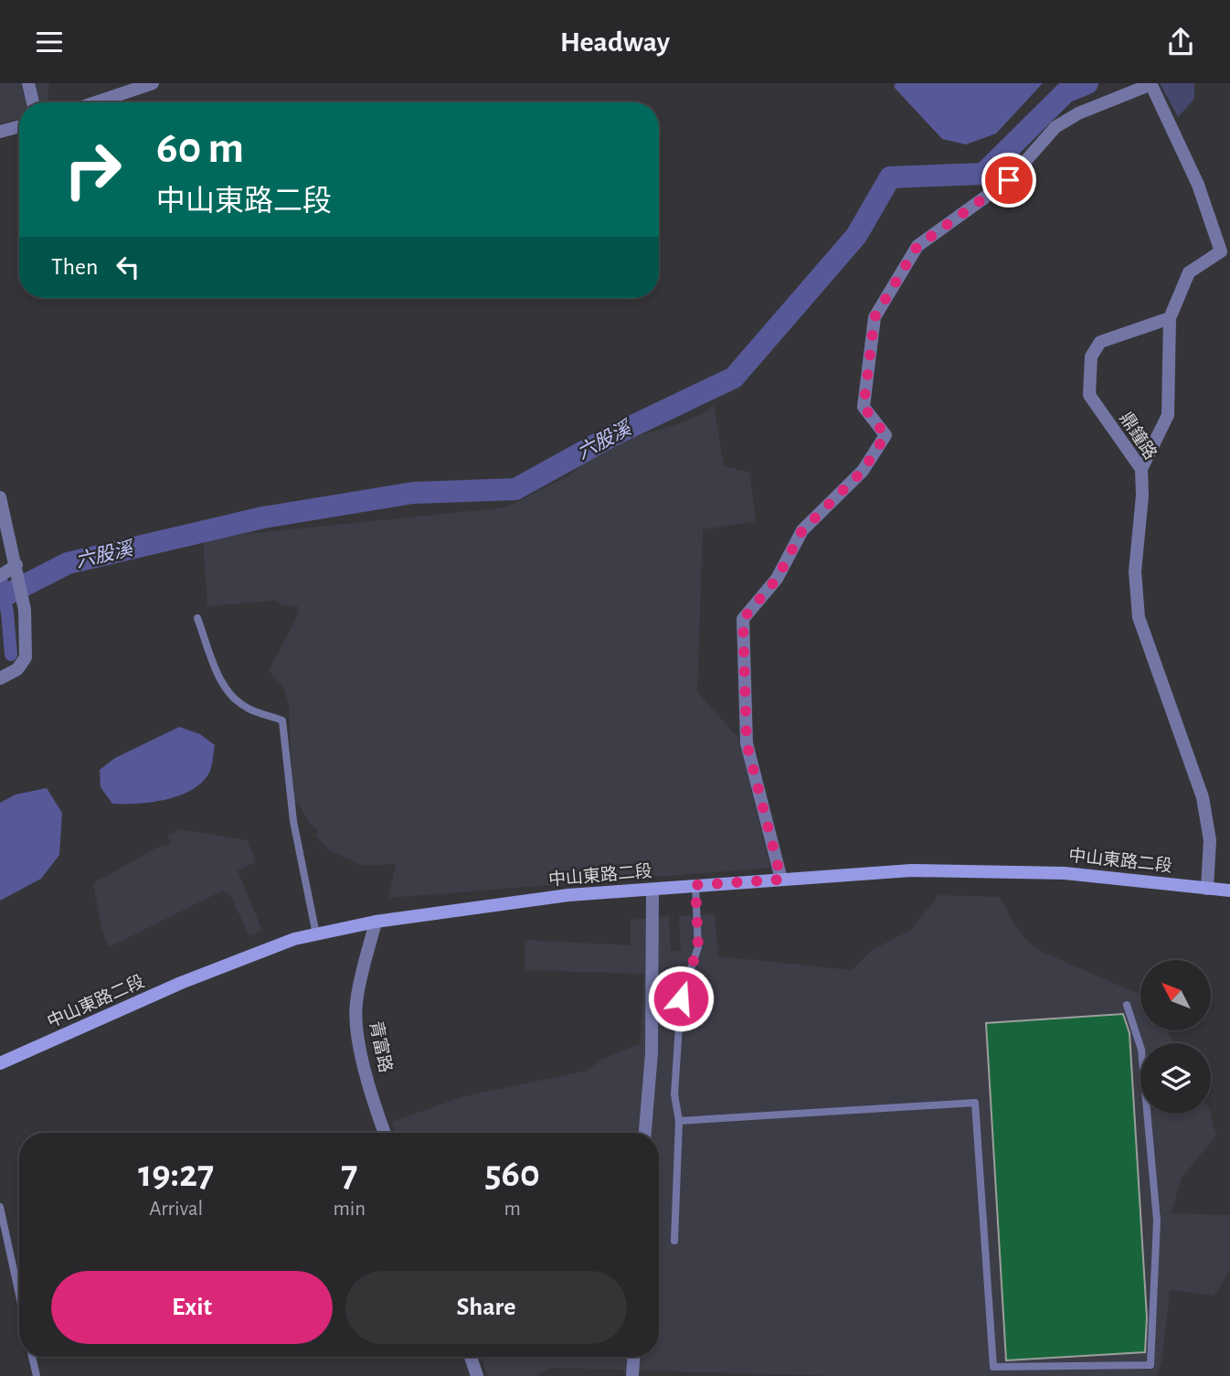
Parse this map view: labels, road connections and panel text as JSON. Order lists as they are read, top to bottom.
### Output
{
  "streets": {
    "main road": ["中山東路二段"],
    "street": ["鼎鐘路", "青富路"]
  },
  "crossings": [
    ["鼎鐘路", "中山東路二段"],
    ["中山東路二段", "青富路"]
  ],
  "water": ["六股溪"],
  "north": "top left",
  "page": {
    "header": "Headway",
    "turn": ["60 m", "中山東路二段"],
    "then": "Then",
    "eta": [
      "19:27",
      "Arrival",
      "7",
      "min",
      "560",
      "m"
    ],
    "buttons": ["Exit", "Share"]
  }
}
